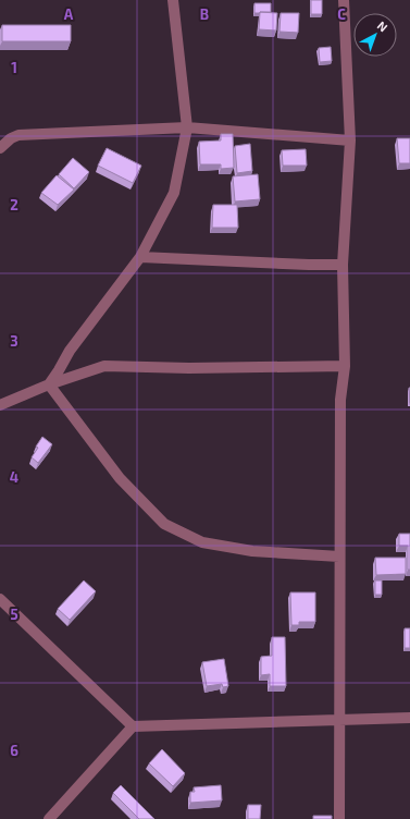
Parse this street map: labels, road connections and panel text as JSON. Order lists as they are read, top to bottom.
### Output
{
  "north": "top right",
  "grid": {
    "columns": ["A", "B", "C"],
    "rows": [
      "1",
      "2",
      "3",
      "4",
      "5",
      "6"
    ]
  }
}
